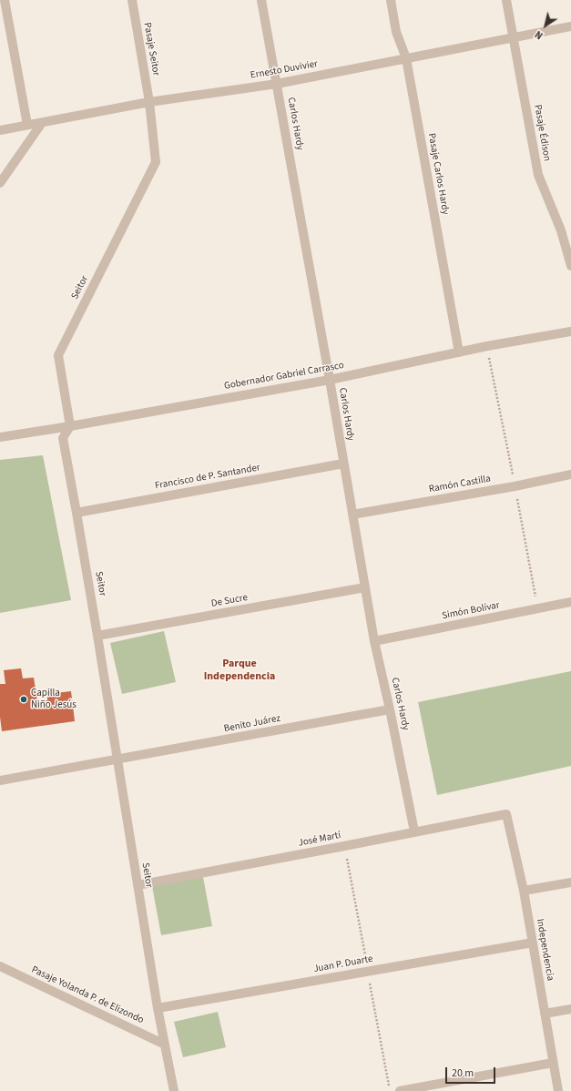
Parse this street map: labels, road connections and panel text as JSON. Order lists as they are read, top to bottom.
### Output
{
  "streets": {
    "street": [
      "Pasaje Seitor",
      "Ernesto Duvivier",
      "Carlos Hardy",
      "Pasaje Édison",
      "Pasaje Carlos Hardy",
      "Seitor",
      "Gobernador Gabriel Carrasco",
      "Francisco de P. Santander",
      "Ramón Castilla",
      "De Sucre",
      "Simón Bolívar",
      "Benito Juárez",
      "José Martí",
      "Independencia",
      "Juan P. Duarte",
      "Pasaje Yolanda P. de Elizondo"
    ]
  },
  "crossings": [
    ["Pasaje Seitor", "Ernesto Duvivier"],
    ["Pasaje Seitor", "Seitor"],
    ["Ernesto Duvivier", "Carlos Hardy"],
    ["Ernesto Duvivier", "Pasaje Édison"],
    ["Ernesto Duvivier", "Pasaje Carlos Hardy"],
    ["Ernesto Duvivier", "Seitor"],
    ["Carlos Hardy", "Gobernador Gabriel Carrasco"],
    ["Carlos Hardy", "Francisco de P. Santander"],
    ["Carlos Hardy", "Ramón Castilla"],
    ["Carlos Hardy", "De Sucre"],
    ["Carlos Hardy", "Simón Bolívar"],
    ["Carlos Hardy", "Benito Juárez"],
    ["Carlos Hardy", "José Martí"],
    ["Pasaje Carlos Hardy", "Gobernador Gabriel Carrasco"],
    ["Seitor", "Gobernador Gabriel Carrasco"],
    ["Seitor", "Francisco de P. Santander"],
    ["Seitor", "De Sucre"],
    ["Seitor", "Benito Juárez"],
    ["Seitor", "José Martí"],
    ["Seitor", "Juan P. Duarte"],
    ["Seitor", "Pasaje Yolanda P. de Elizondo"],
    ["José Martí", "Independencia"],
    ["Independencia", "Juan P. Duarte"]
  ],
  "districts": ["Parque Independencia"],
  "places": ["Capilla Niño Jesús"],
  "scale_bar": "20 m",
  "north": "bottom left"
}
